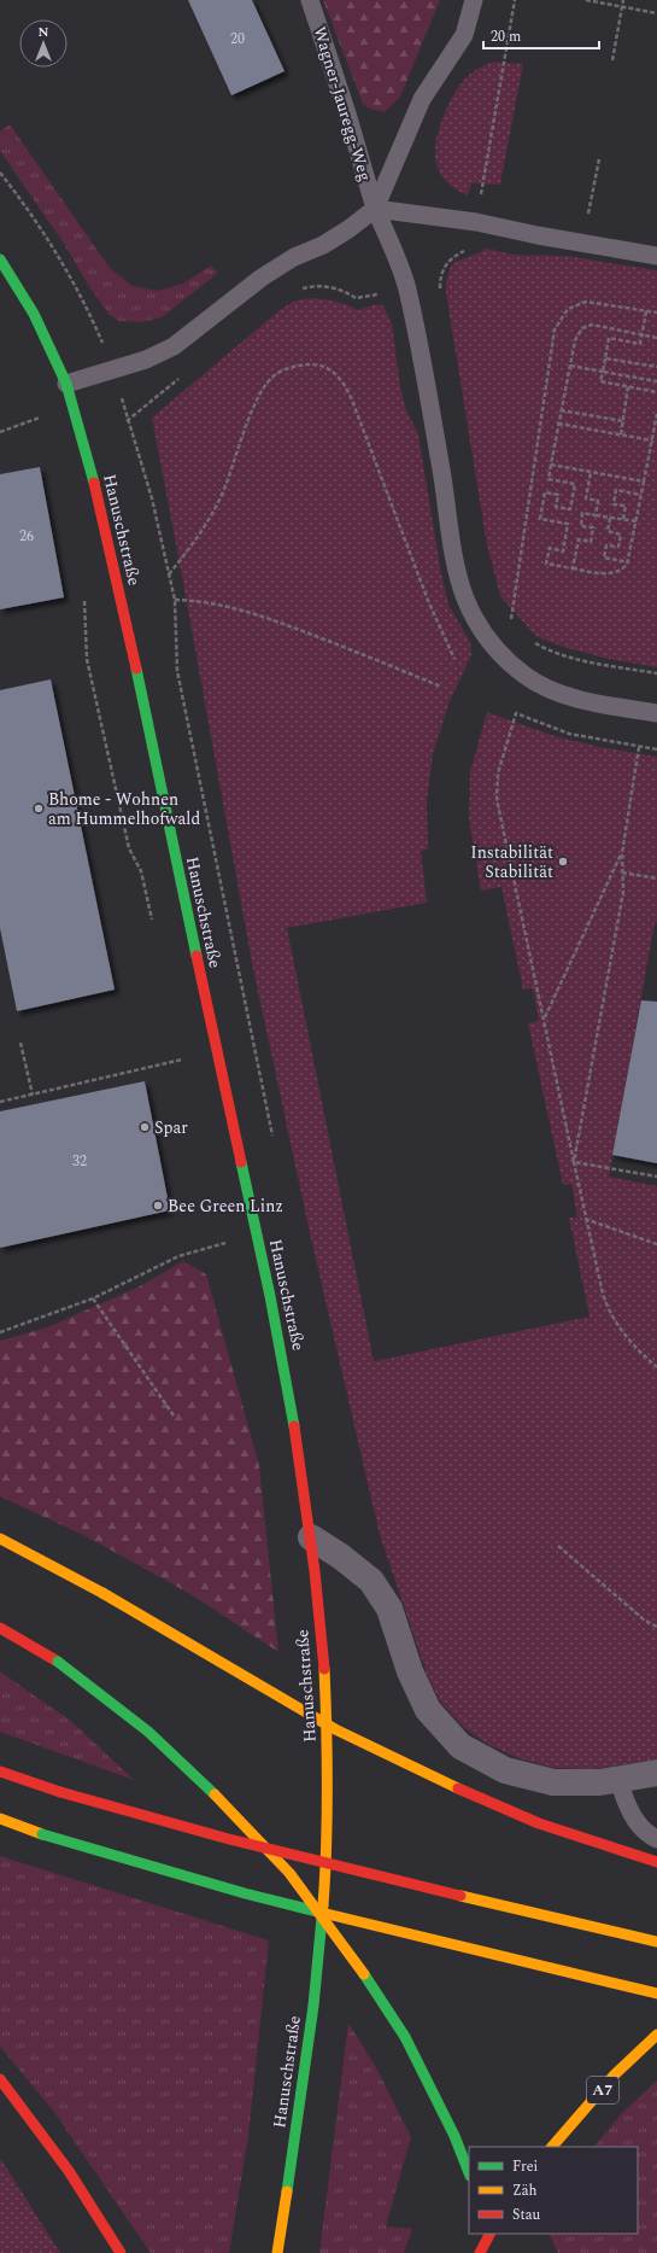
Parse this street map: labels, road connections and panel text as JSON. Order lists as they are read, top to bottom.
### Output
{
  "streets": {
    "main road": ["Hanuschstraße", "A7"],
    "lane": ["Wagner-Jauregg-Weg"]
  },
  "crossings": [
    ["Wagner-Jauregg-Weg", "Hanuschstraße"]
  ],
  "places": [
    "Bhome - Wohnen am Hummelhofwald",
    "Instabilität Stabilität",
    "Spar",
    "Bee Green Linz"
  ],
  "house_numbers": ["20", "26", "32"],
  "legend": ["Frei", "Zäh", "Stau"],
  "scale_bar": "20 m",
  "north": "top"
}
